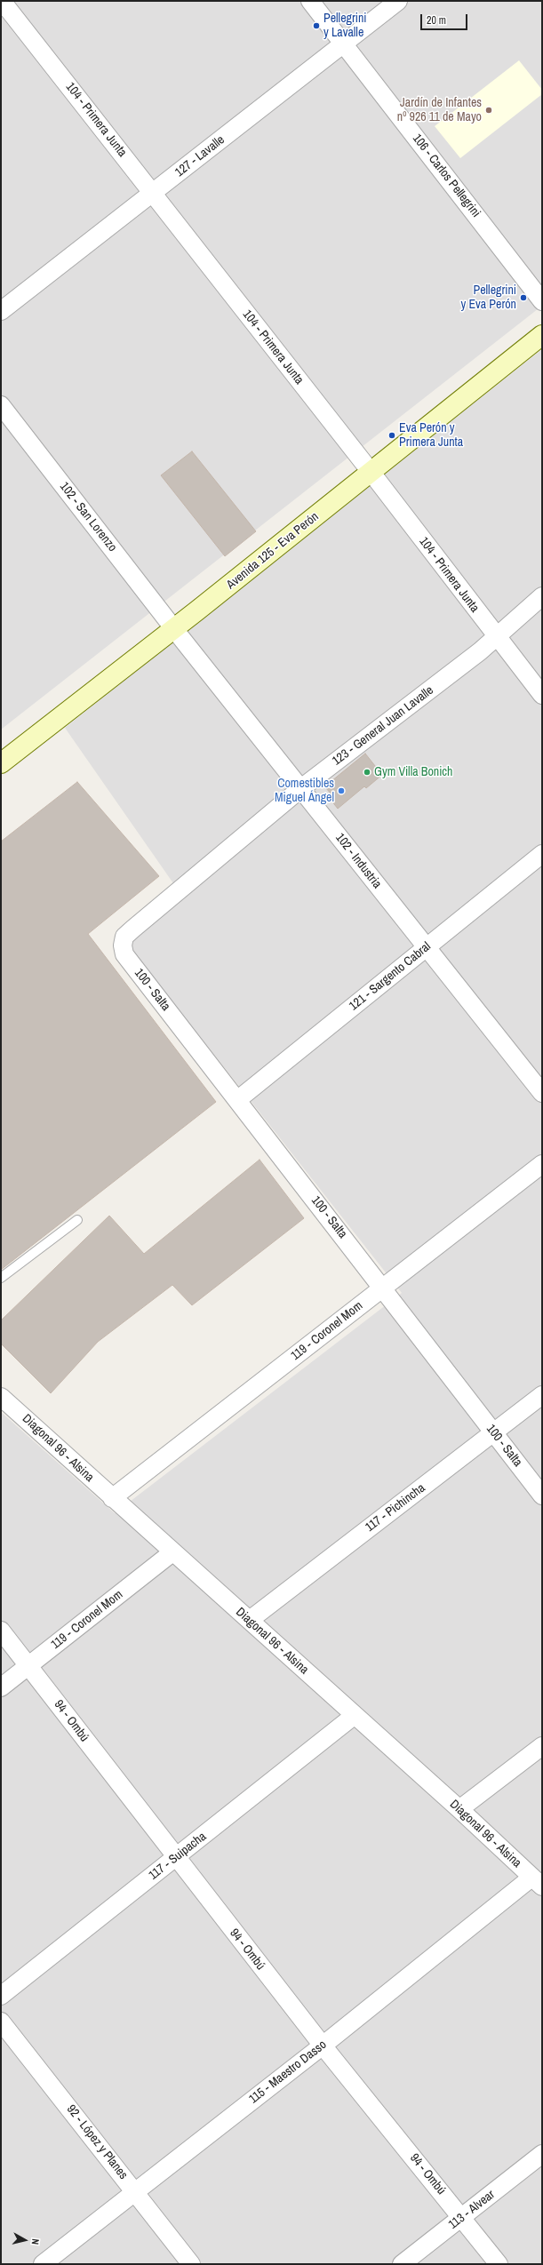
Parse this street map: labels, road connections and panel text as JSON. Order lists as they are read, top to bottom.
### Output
{
  "streets": {
    "main road": ["Avenida 125 - Eva Perón"],
    "street": [
      "104 - Primera Junta",
      "127 - Lavalle",
      "106 - Carlos Pellegrini",
      "102 - San Lorenzo",
      "123 - General Juan Lavalle",
      "102 - Industria",
      "121 - Sargento Cabral",
      "100 - Salta",
      "119 - Coronel Mom",
      "Diagonal 96 - Alsina",
      "117 - Pichincha",
      "94 - Ombú",
      "117 - Suipacha",
      "115 - Maestro Dasso",
      "92 - López y Planes",
      "113 - Alvear"
    ]
  },
  "crossings": [
    ["104 - Primera Junta", "127 - Lavalle"],
    ["104 - Primera Junta", "Avenida 125 - Eva Perón"],
    ["104 - Primera Junta", "123 - General Juan Lavalle"],
    ["127 - Lavalle", "106 - Carlos Pellegrini"],
    ["102 - San Lorenzo", "Avenida 125 - Eva Perón"],
    ["102 - San Lorenzo", "102 - Industria"],
    ["Avenida 125 - Eva Perón", "102 - Industria"],
    ["123 - General Juan Lavalle", "102 - Industria"],
    ["123 - General Juan Lavalle", "100 - Salta"],
    ["102 - Industria", "121 - Sargento Cabral"],
    ["121 - Sargento Cabral", "100 - Salta"],
    ["100 - Salta", "119 - Coronel Mom"],
    ["100 - Salta", "117 - Pichincha"],
    ["119 - Coronel Mom", "Diagonal 96 - Alsina"],
    ["119 - Coronel Mom", "94 - Ombú"],
    ["Diagonal 96 - Alsina", "117 - Pichincha"],
    ["Diagonal 96 - Alsina", "117 - Suipacha"],
    ["Diagonal 96 - Alsina", "115 - Maestro Dasso"],
    ["94 - Ombú", "117 - Suipacha"],
    ["94 - Ombú", "115 - Maestro Dasso"],
    ["94 - Ombú", "113 - Alvear"],
    ["115 - Maestro Dasso", "92 - López y Planes"]
  ],
  "places": [
    "Pellegrini y Lavalle",
    "Jardín de Infantes nº 926 11 de Mayo",
    "Pellegrini y Eva Perón",
    "Eva Perón y Primera Junta",
    "Gym Villa Bonich",
    "Comestibles Miguel Ángel"
  ],
  "scale_bar": "20 m",
  "north": "right"
}
